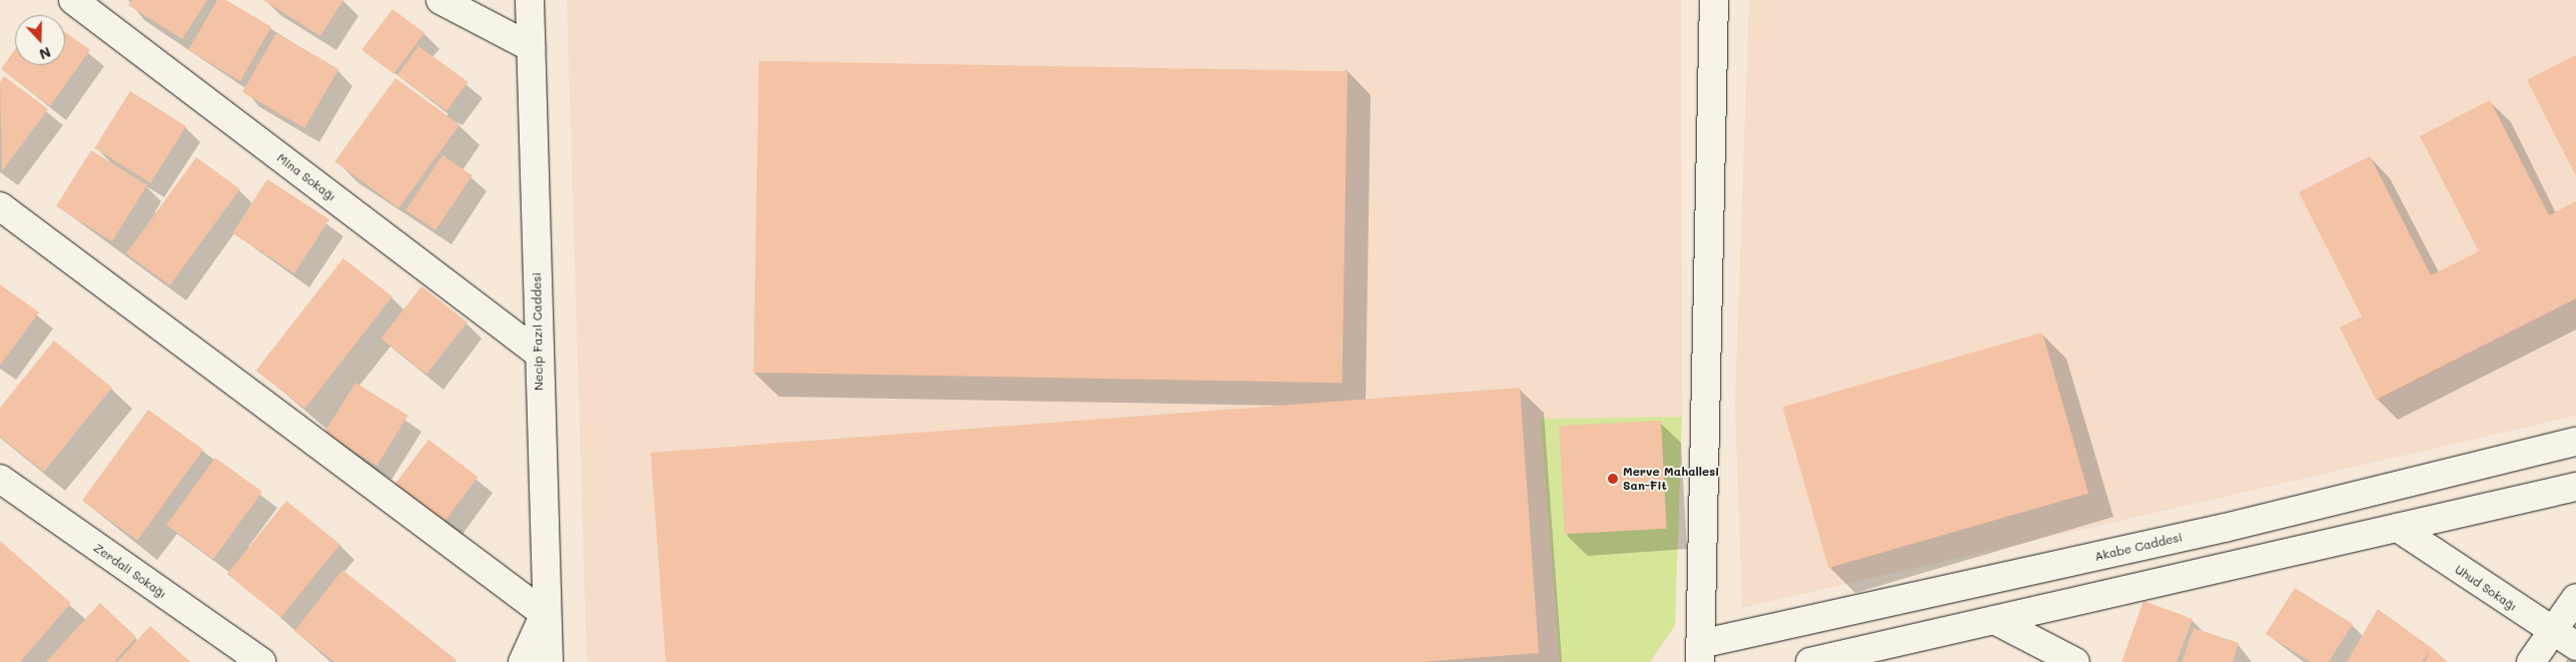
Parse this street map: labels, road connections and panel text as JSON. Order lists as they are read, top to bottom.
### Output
{
  "streets": {
    "street": [
      "Mina Sokağı",
      "Necip Fazıl Caddesi",
      "Akabe Caddesi",
      "Zerdali Sokağı",
      "Uhud Sokağı"
    ]
  },
  "crossings": [
    ["Mina Sokağı", "Necip Fazıl Caddesi"]
  ],
  "places": ["Merve Mahallesi San-Fit"],
  "north": "bottom"
}
